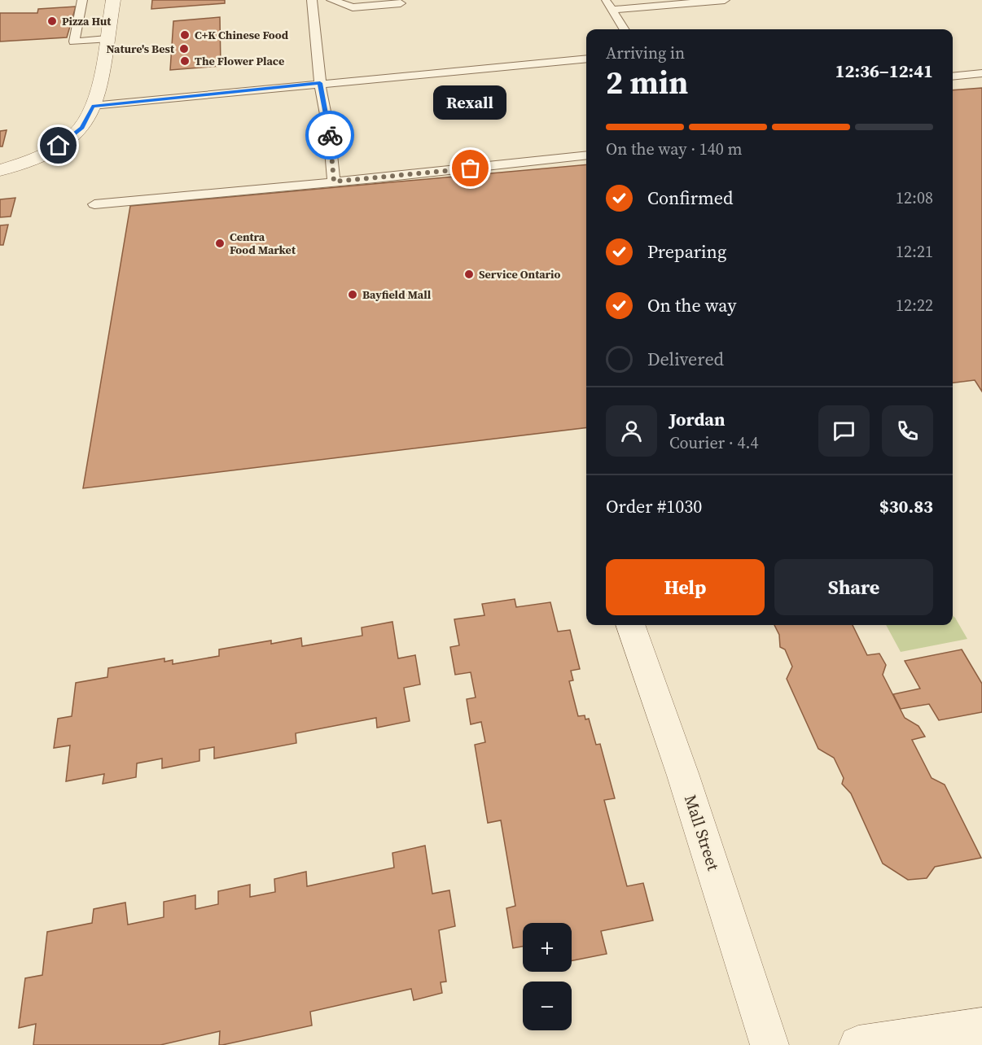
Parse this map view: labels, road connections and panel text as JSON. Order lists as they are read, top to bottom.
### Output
{
  "streets": {
    "street": ["Mall Street"]
  },
  "places": [
    "Pizza Hut",
    "C+K Chinese Food",
    "Nature's Best",
    "The Flower Place",
    "Rexall",
    "Centra Food Market",
    "Service Ontario",
    "Bayfield Mall"
  ],
  "page": {
    "heading": ["2 min", "Arriving in", "12:36–12:41"],
    "panel": [
      "Jordan",
      "Courier · 4.4",
      "Order #1030",
      "$30.83"
    ],
    "bubble": "Rexall",
    "bar": "On the way · 140 m",
    "list": [
      ["Confirmed", "12:08"],
      ["Preparing", "12:21"],
      ["On the way", "12:22"],
      "Delivered"
    ],
    "buttons": ["Help", "Share"],
    "map_buttons": ["+", "−"]
  }
}
